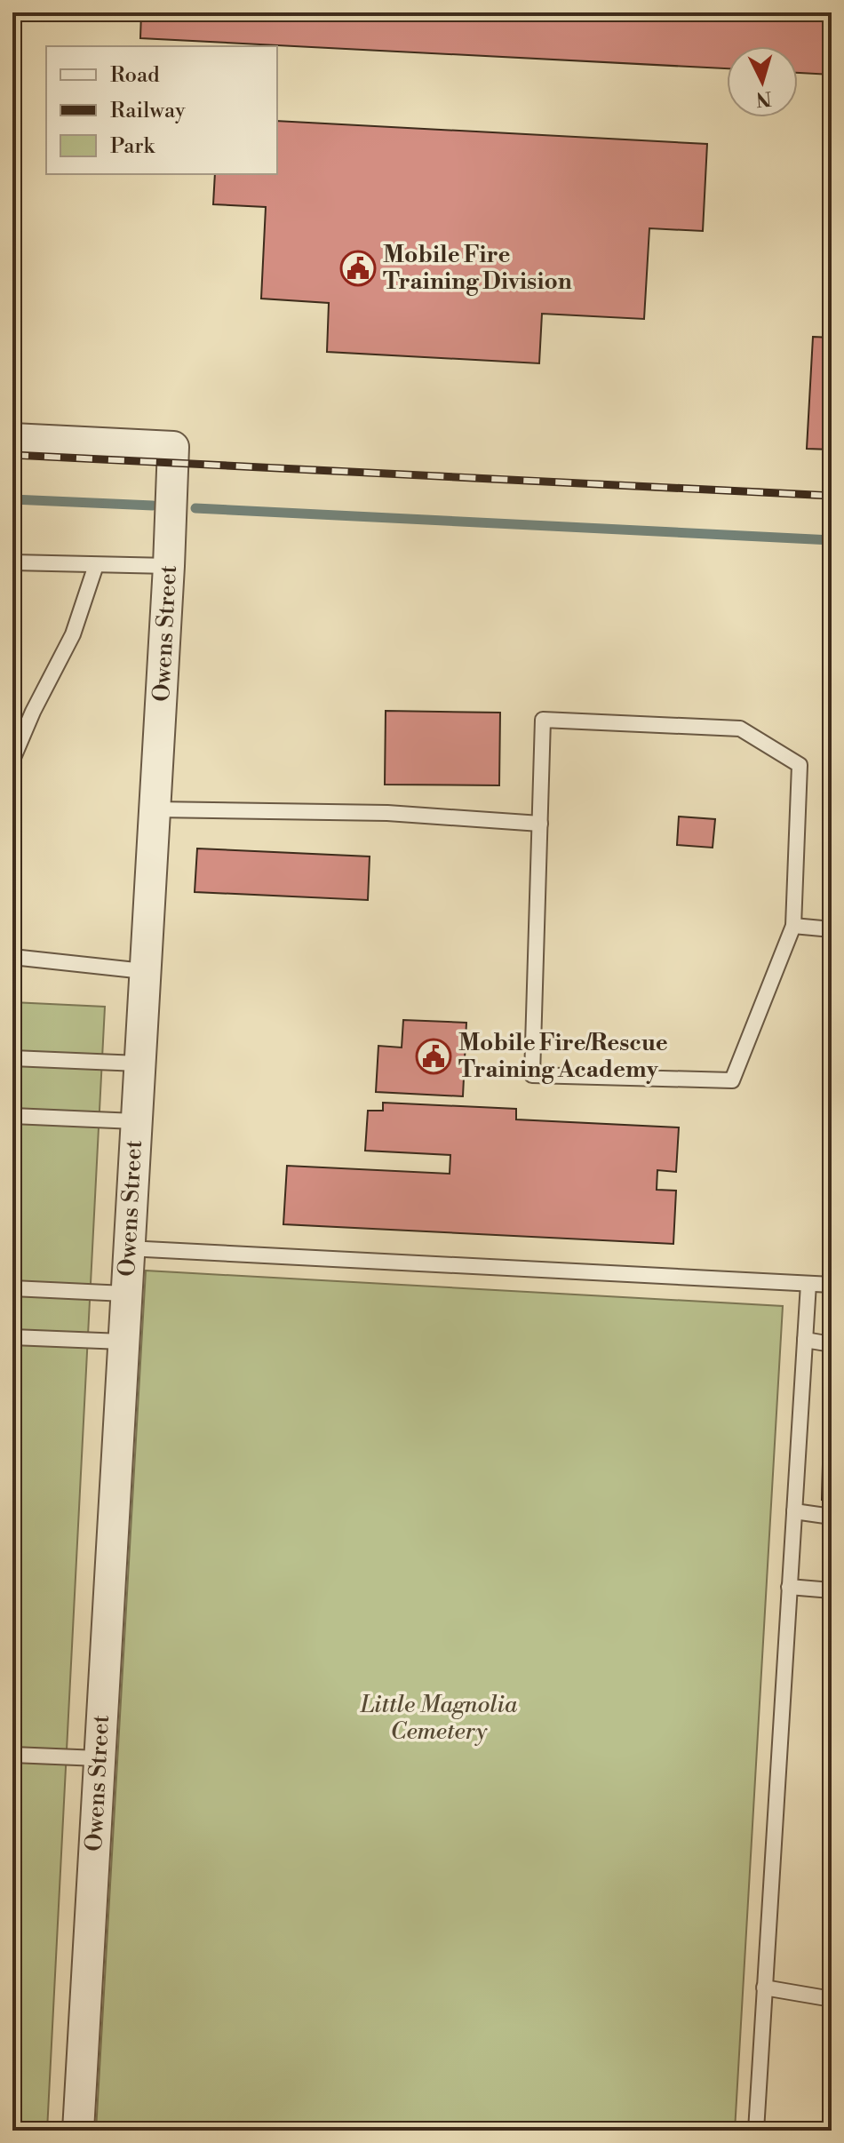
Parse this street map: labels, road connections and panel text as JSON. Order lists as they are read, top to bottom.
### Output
{
  "streets": {
    "street": ["Owens Street"]
  },
  "parks": ["Little Magnolia Cemetery"],
  "places": {
    "public building": ["Mobile Fire Training Division", "Mobile Fire/Rescue Training Academy"]
  },
  "legend": ["Road", "Railway", "Park"],
  "north": "bottom"
}
